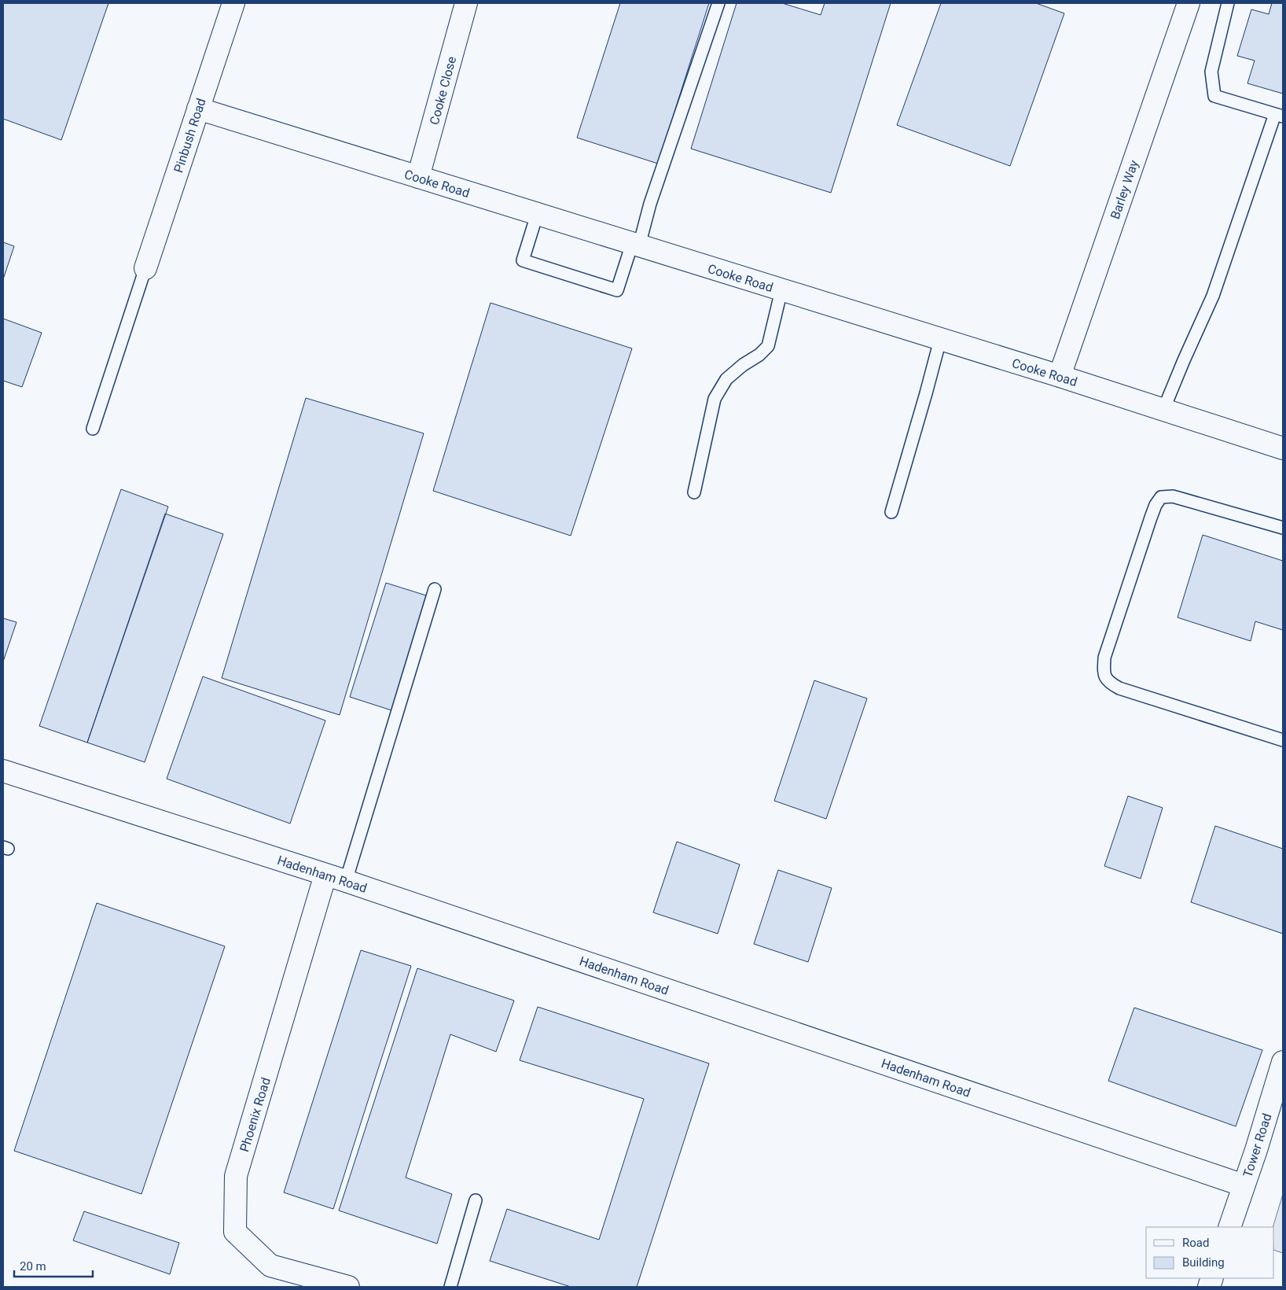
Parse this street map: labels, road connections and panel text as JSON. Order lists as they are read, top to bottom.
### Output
{
  "streets": {
    "street": [
      "Cooke Close",
      "Pinbush Road",
      "Cooke Road",
      "Barley Way",
      "Hadenham Road",
      "Phoenix Road",
      "Tower Road"
    ]
  },
  "crossings": [
    ["Cooke Close", "Cooke Road"],
    ["Pinbush Road", "Cooke Road"],
    ["Cooke Road", "Barley Way"],
    ["Hadenham Road", "Phoenix Road"],
    ["Hadenham Road", "Tower Road"]
  ],
  "legend": ["Road", "Building"],
  "scale_bar": "20 m"
}
